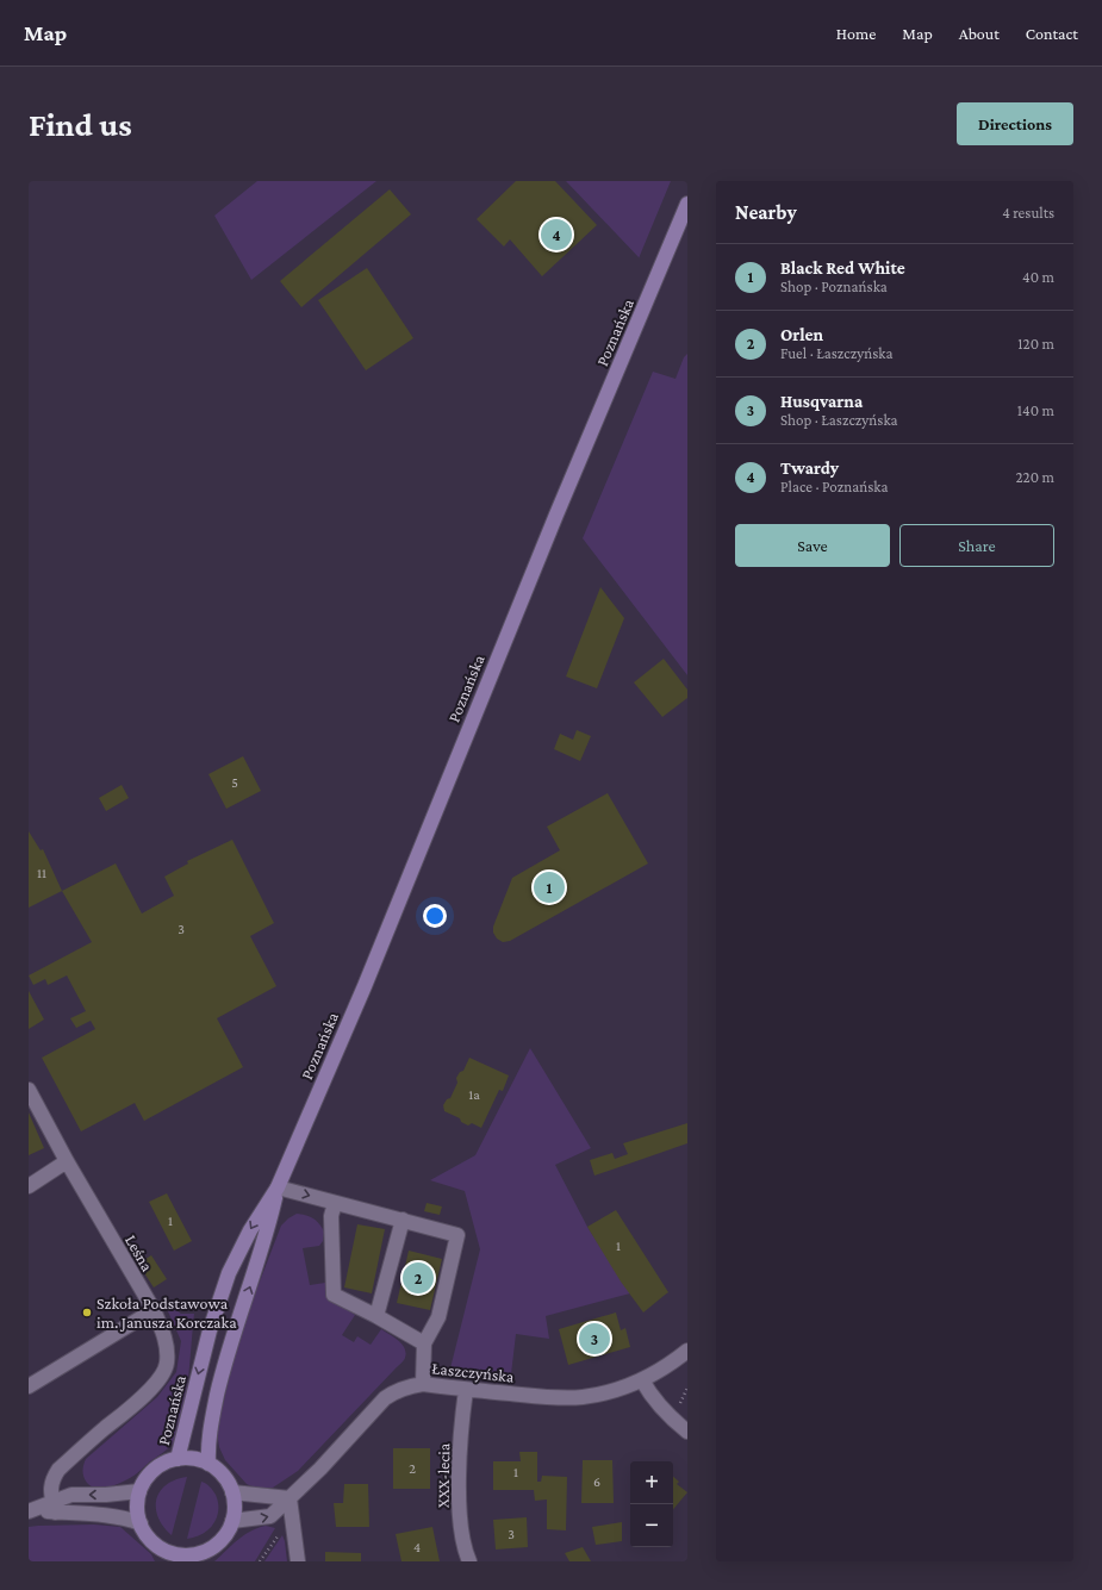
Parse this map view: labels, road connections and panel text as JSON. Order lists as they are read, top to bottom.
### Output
{
  "streets": {
    "main road": ["Poznańska"],
    "street": ["Leśna", "Łaszczyńska", "XXX-lecia"]
  },
  "crossings": [
    ["Poznańska", "Łaszczyńska"],
    ["Łaszczyńska", "XXX-lecia"]
  ],
  "places": ["Szkoła Podstawowa im. Janusza Korczaka"],
  "house_numbers": [
    "5",
    "11",
    "3",
    "1a",
    "1",
    "1",
    "2",
    "1",
    "6",
    "3",
    "4"
  ],
  "page": {
    "header": "Map",
    "nav": [
      "Home",
      "Map",
      "About",
      "Contact"
    ],
    "buttons": [
      "Directions",
      ["Save", "Share"]
    ],
    "title": "Find us",
    "heading": ["Nearby", "4 results"],
    "pins": [
      "4",
      "1",
      "2",
      "3"
    ],
    "list": [
      {
        "mark": "1",
        "name": "Black Red White",
        "note": "Shop · Poznańska",
        "value": "40 m"
      },
      {
        "mark": "2",
        "name": "Orlen",
        "note": "Fuel · Łaszczyńska",
        "value": "120 m"
      },
      {
        "mark": "3",
        "name": "Husqvarna",
        "note": "Shop · Łaszczyńska",
        "value": "140 m"
      },
      {
        "mark": "4",
        "name": "Twardy",
        "note": "Place · Poznańska",
        "value": "220 m"
      }
    ],
    "map_buttons": ["+", "−"]
  }
}
